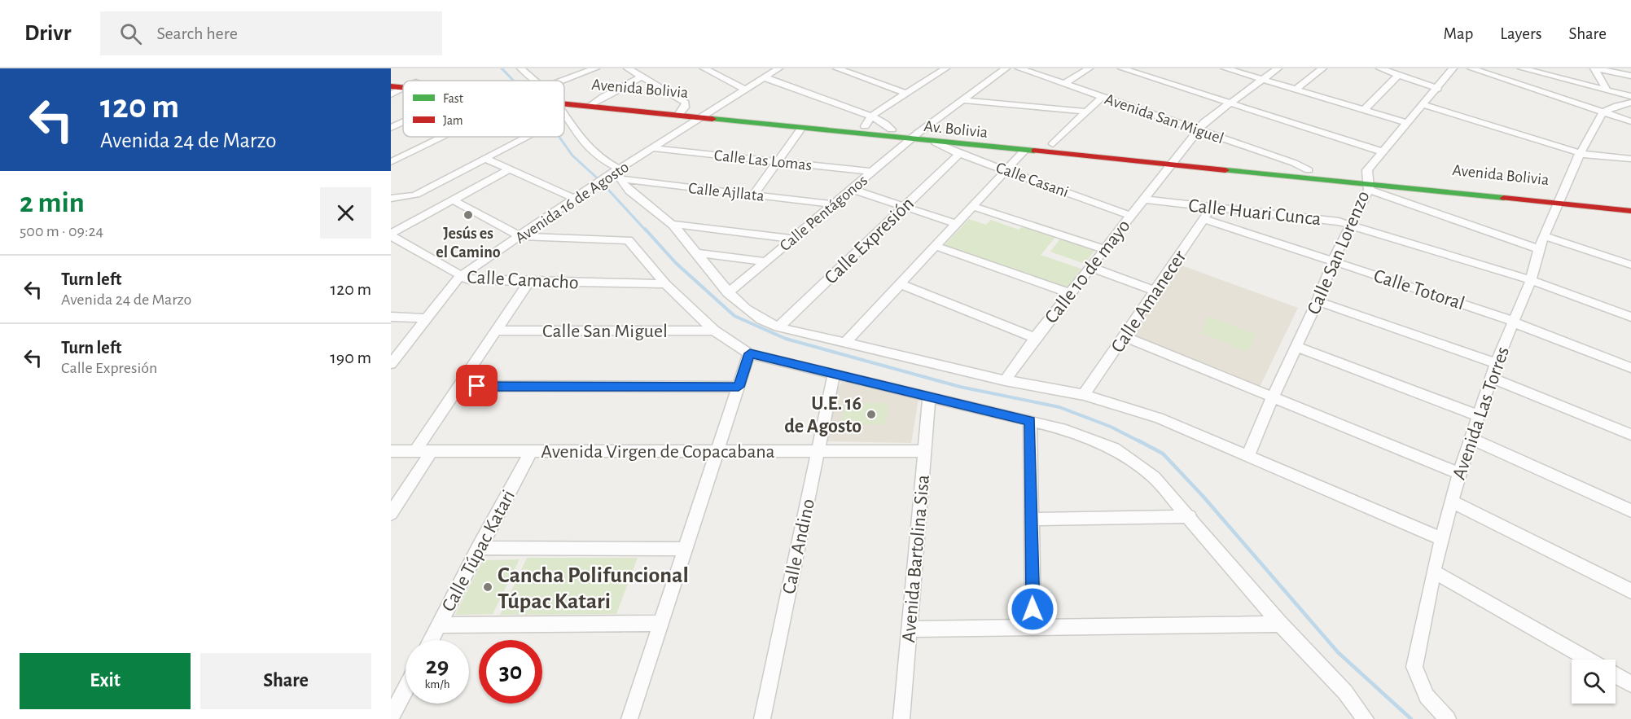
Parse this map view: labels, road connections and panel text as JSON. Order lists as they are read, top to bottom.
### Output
{
  "streets": {
    "street": [
      "Avenida Bolivia",
      "Avenida San Miguel",
      "Av. Bolivia",
      "Calle Las Lomas",
      "Calle Casani",
      "Calle Ajllata",
      "Avenida 16 de Agosto",
      "Calle Huari Cunca",
      "Calle Pentágonos",
      "Calle Expresión",
      "Calle San Lorenzo",
      "Calle 10 de mayo",
      "Calle Camacho",
      "Calle Totoral",
      "Calle Amanecer",
      "Calle San Miguel",
      "Avenida Las Torres",
      "Avenida Virgen de Copacabana",
      "Calle Andino",
      "Calle Túpac Katari",
      "Avenida Bartolina Sisa"
    ]
  },
  "crossings": [
    ["Avenida Bolivia", "Av. Bolivia"],
    ["Avenida Bolivia", "Avenida 16 de Agosto"],
    ["Avenida Bolivia", "Calle San Lorenzo"],
    ["Avenida Bolivia", "Avenida Las Torres"],
    ["Avenida San Miguel", "Av. Bolivia"],
    ["Av. Bolivia", "Calle Casani"],
    ["Av. Bolivia", "Avenida 16 de Agosto"],
    ["Av. Bolivia", "Calle Pentágonos"],
    ["Av. Bolivia", "Calle San Lorenzo"],
    ["Av. Bolivia", "Calle 10 de mayo"],
    ["Calle Las Lomas", "Avenida 16 de Agosto"],
    ["Calle Las Lomas", "Calle Pentágonos"],
    ["Calle Casani", "Calle Expresión"],
    ["Calle Casani", "Calle 10 de mayo"],
    ["Calle Ajllata", "Avenida 16 de Agosto"],
    ["Calle Ajllata", "Calle Pentágonos"],
    ["Avenida 16 de Agosto", "Calle Camacho"],
    ["Calle Huari Cunca", "Calle San Lorenzo"],
    ["Calle Huari Cunca", "Calle 10 de mayo"],
    ["Calle Huari Cunca", "Calle Amanecer"],
    ["Calle Huari Cunca", "Avenida Las Torres"],
    ["Calle San Lorenzo", "Calle Totoral"],
    ["Calle Totoral", "Calle Amanecer"],
    ["Calle Totoral", "Avenida Las Torres"],
    ["Avenida Virgen de Copacabana", "Calle Andino"],
    ["Avenida Virgen de Copacabana", "Calle Túpac Katari"],
    ["Avenida Virgen de Copacabana", "Avenida Bartolina Sisa"]
  ],
  "places": ["Jesús es el Camino", "U.E. 16 de Agosto", "Cancha Polifuncional Túpac Katari"],
  "legend": ["Fast", "Jam"],
  "page": {
    "header": "Drivr",
    "search": "Search here",
    "nav": ["Map", "Layers", "Share"],
    "turn": ["120 m", "Avenida 24 de Marzo"],
    "heading": ["2 min", "500 m · 09:24"],
    "list": [
      {
        "name": "Turn left",
        "note": "Avenida 24 de Marzo",
        "value": "120 m"
      },
      {
        "name": "Turn left",
        "note": "Calle Expresión",
        "value": "190 m"
      }
    ],
    "speed": "29 km/h",
    "limit": "30",
    "buttons": ["Exit", "Share"]
  }
}
